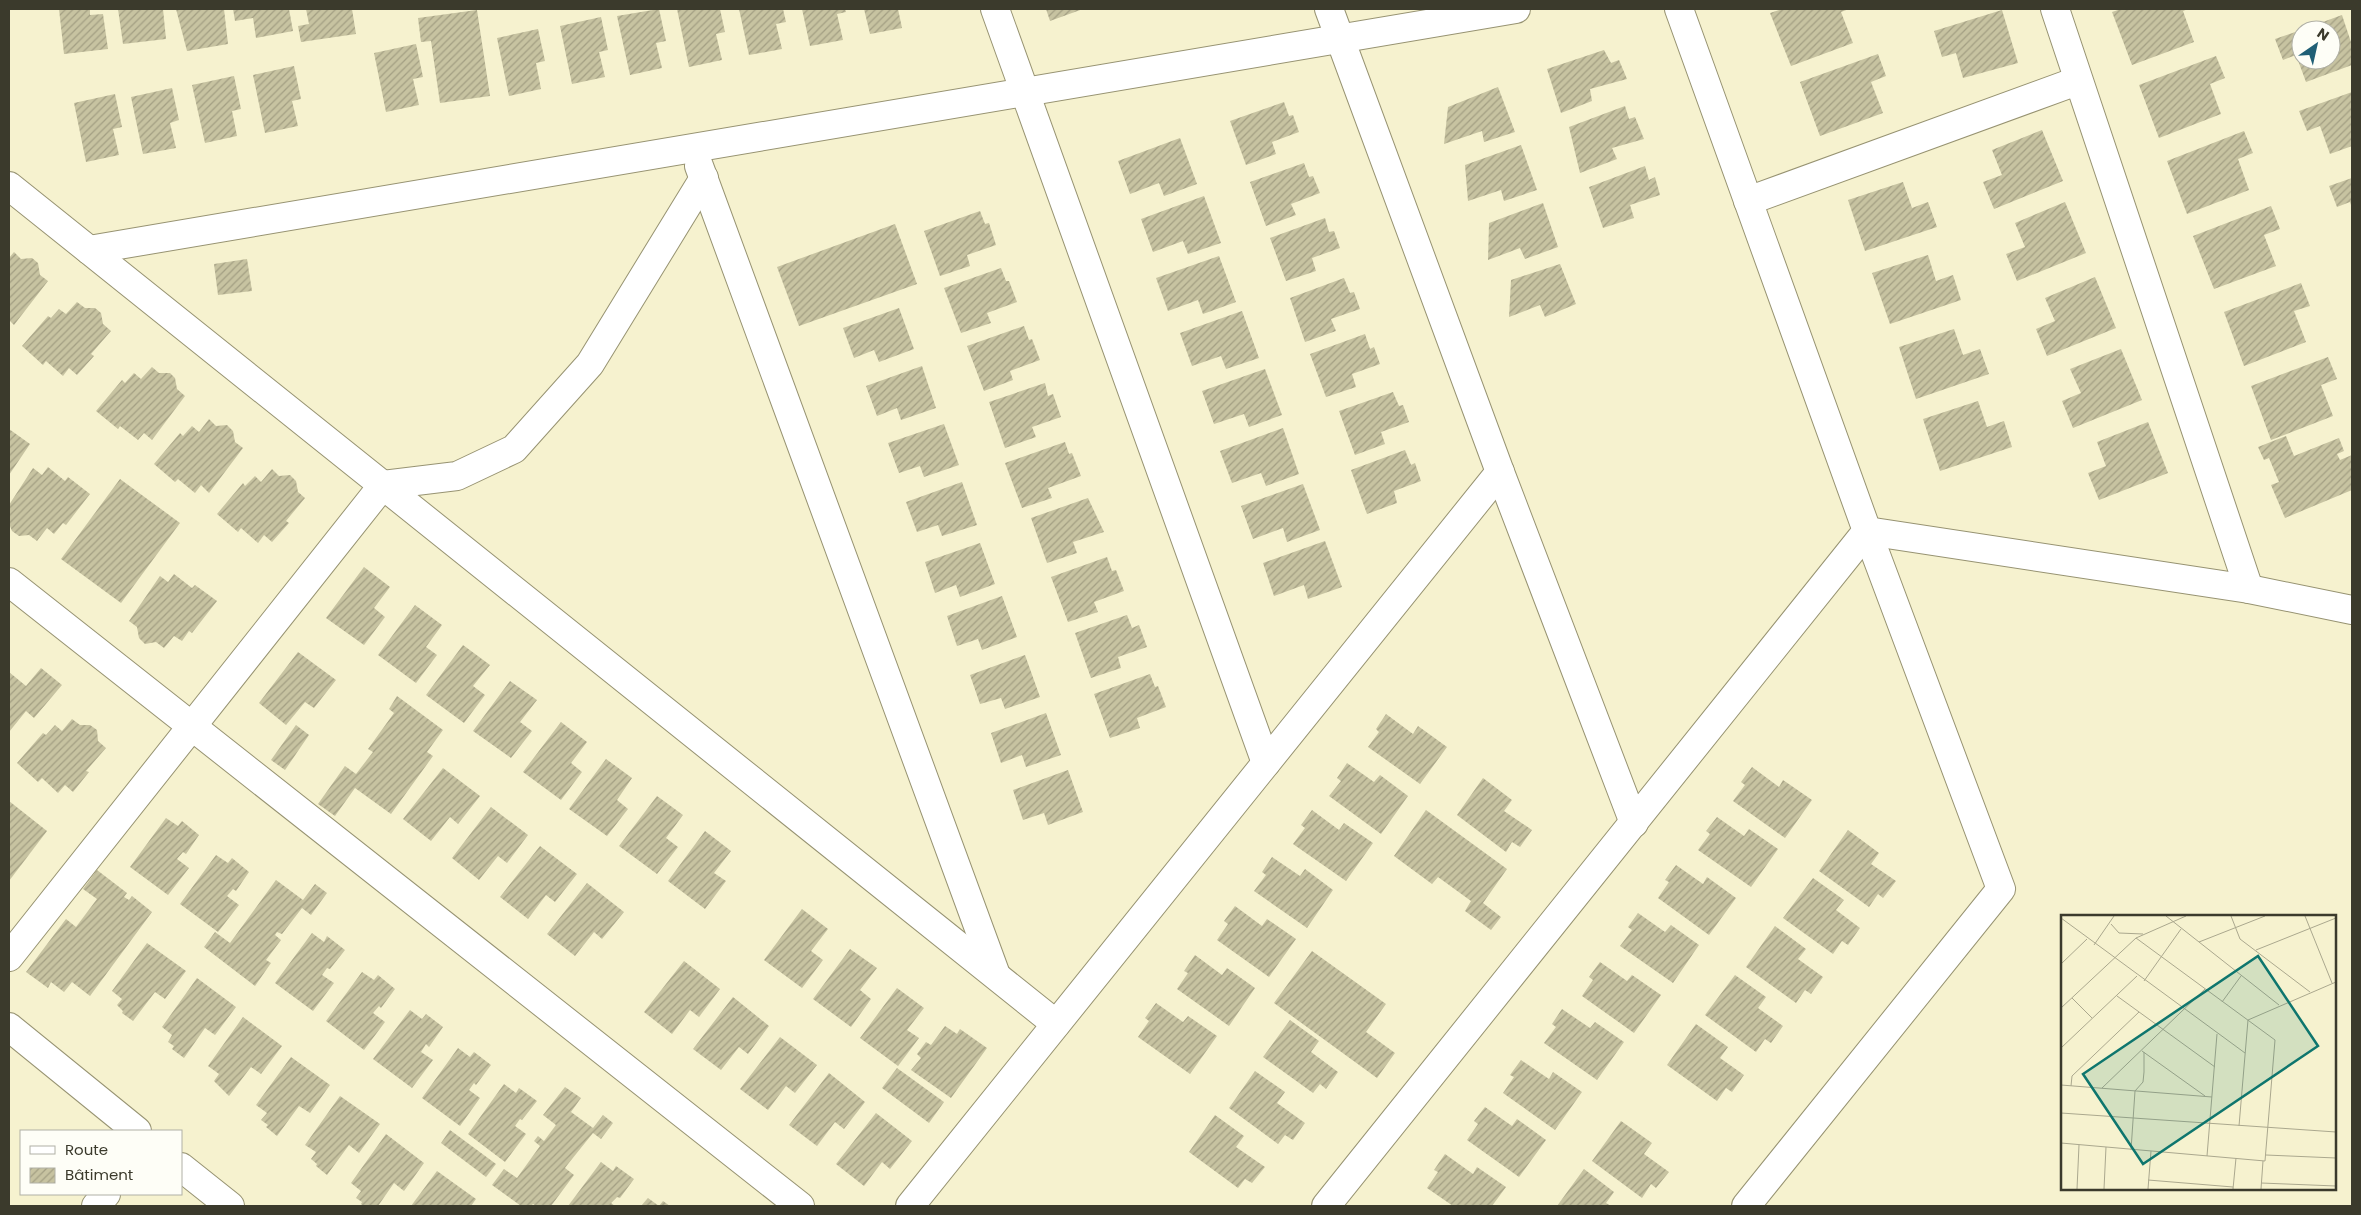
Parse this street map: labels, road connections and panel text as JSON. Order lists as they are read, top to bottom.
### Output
{
  "legend": ["Route", "Bâtiment"],
  "north": "top right"
}
